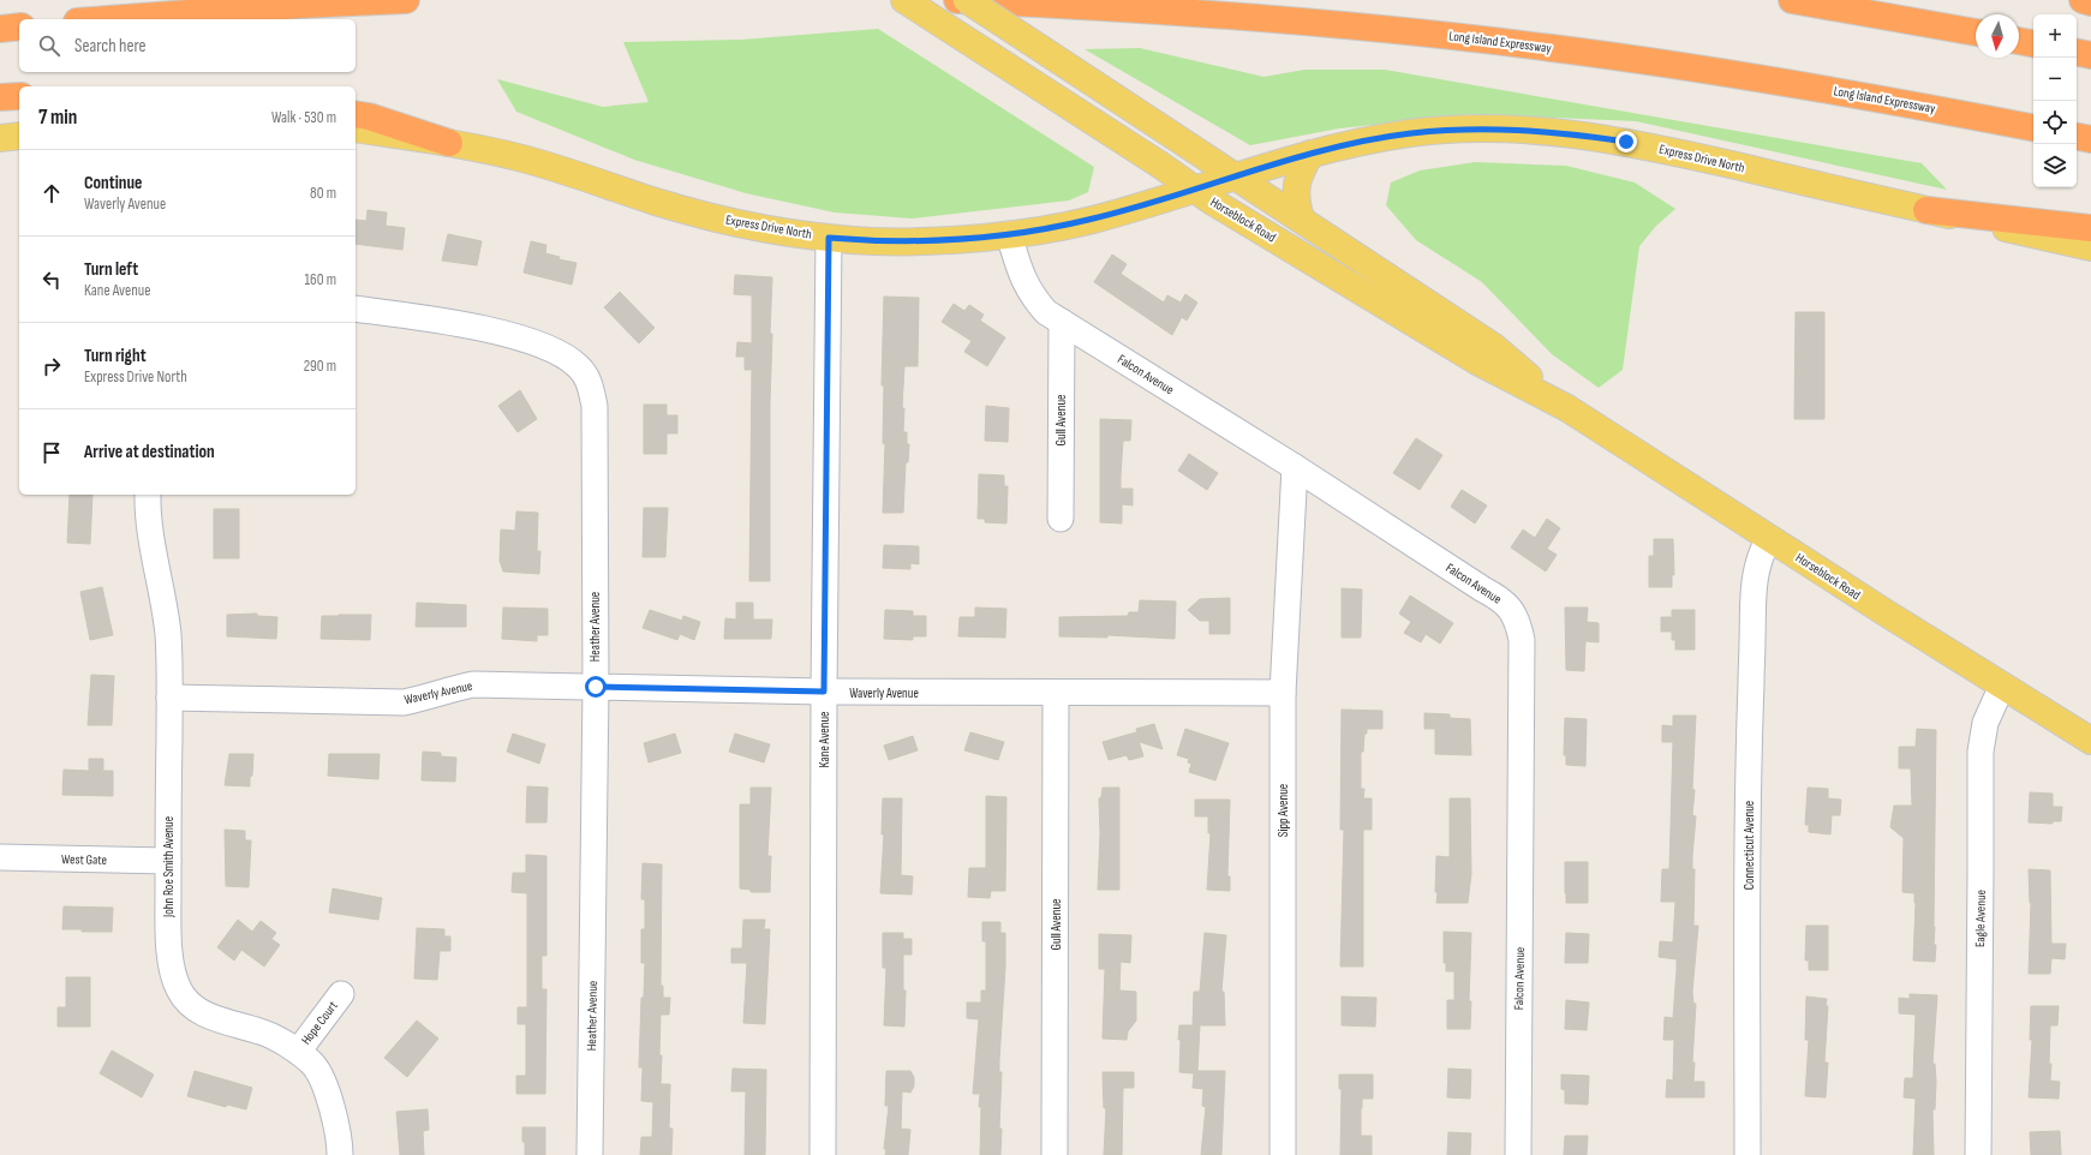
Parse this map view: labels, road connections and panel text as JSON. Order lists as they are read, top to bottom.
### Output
{
  "streets": {
    "highway": ["Long Island Expressway"],
    "main road": ["Express Drive North", "Horseblock Road"],
    "street": [
      "Falcon Avenue",
      "Gull Avenue",
      "Heather Avenue",
      "Waverly Avenue",
      "Kane Avenue",
      "Sipp Avenue",
      "Connecticut Avenue",
      "West Gate",
      "John Roe Smith Avenue",
      "Eagle Avenue",
      "Hope Court"
    ]
  },
  "crossings": [
    ["Express Drive North", "Horseblock Road"],
    ["Express Drive North", "Falcon Avenue"],
    ["Express Drive North", "Kane Avenue"],
    ["Horseblock Road", "Connecticut Avenue"],
    ["Horseblock Road", "Eagle Avenue"],
    ["Falcon Avenue", "Gull Avenue"],
    ["Falcon Avenue", "Sipp Avenue"],
    ["Gull Avenue", "Waverly Avenue"],
    ["Heather Avenue", "Waverly Avenue"],
    ["Waverly Avenue", "Kane Avenue"],
    ["Waverly Avenue", "Sipp Avenue"],
    ["Waverly Avenue", "John Roe Smith Avenue"],
    ["West Gate", "John Roe Smith Avenue"],
    ["John Roe Smith Avenue", "Hope Court"]
  ],
  "north": "bottom",
  "page": {
    "map_buttons": ["+", "−"],
    "search": "Search here",
    "heading": ["7 min", "Walk · 530 m"],
    "list": [
      ["Continue", "Waverly Avenue", "80 m"],
      ["Turn left", "Kane Avenue", "160 m"],
      ["Turn right", "Express Drive North", "290 m"],
      "Arrive at destination"
    ]
  }
}
